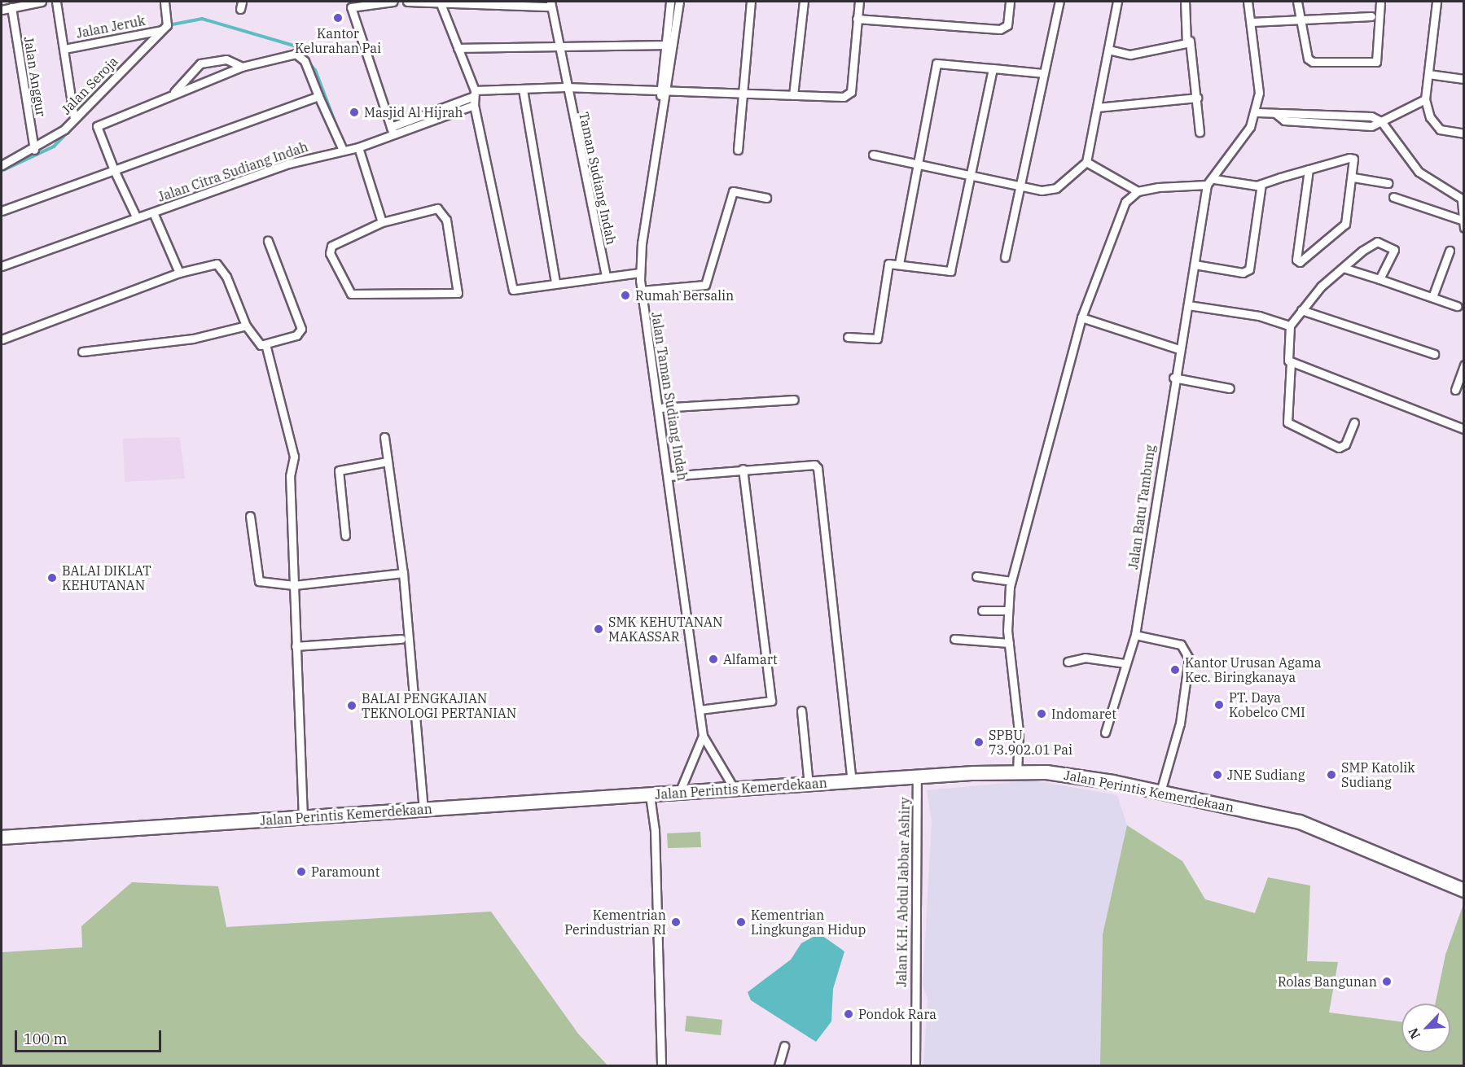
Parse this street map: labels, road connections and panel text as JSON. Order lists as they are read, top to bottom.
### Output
{
  "streets": {
    "highway": ["Jalan Perintis Kemerdekaan"],
    "street": [
      "Jalan Jeruk",
      "Jalan Anggur",
      "Jalan Seroja",
      "Jalan Citra Sudiang Indah",
      "Taman Sudiang Indah",
      "Jalan Taman Sudiang Indah",
      "Jalan Batu Tambung",
      "Jalan K.H. Abdul Jabbar Ashiry"
    ]
  },
  "crossings": [
    ["Jalan Jeruk", "Jalan Seroja"],
    ["Jalan Anggur", "Jalan Seroja"],
    ["Jalan Taman Sudiang Indah", "Jalan Perintis Kemerdekaan"],
    ["Jalan Perintis Kemerdekaan", "Jalan K.H. Abdul Jabbar Ashiry"]
  ],
  "places": [
    "Kantor Kelurahan Pai",
    "Masjid Al Hijrah",
    "Rumah Bersalin",
    "BALAI DIKLAT KEHUTANAN",
    "SMK KEHUTANAN MAKASSAR",
    "Alfamart",
    "Kantor Urusan Agama Kec. Biringkanaya",
    "PT. Daya Kobelco CMI",
    "BALAI PENGKAJIAN TEKNOLOGI PERTANIAN",
    "Indomaret",
    "SPBU 73.902.01 Pai",
    "JNE Sudiang",
    "SMP Katolik Sudiang",
    "Paramount",
    "Kementrian Perindustrian RI",
    "Kementrian Lingkungan Hidup",
    "Rolas Bangunan",
    "Pondok Rara"
  ],
  "scale_bar": "100 m",
  "north": "bottom left"
}
